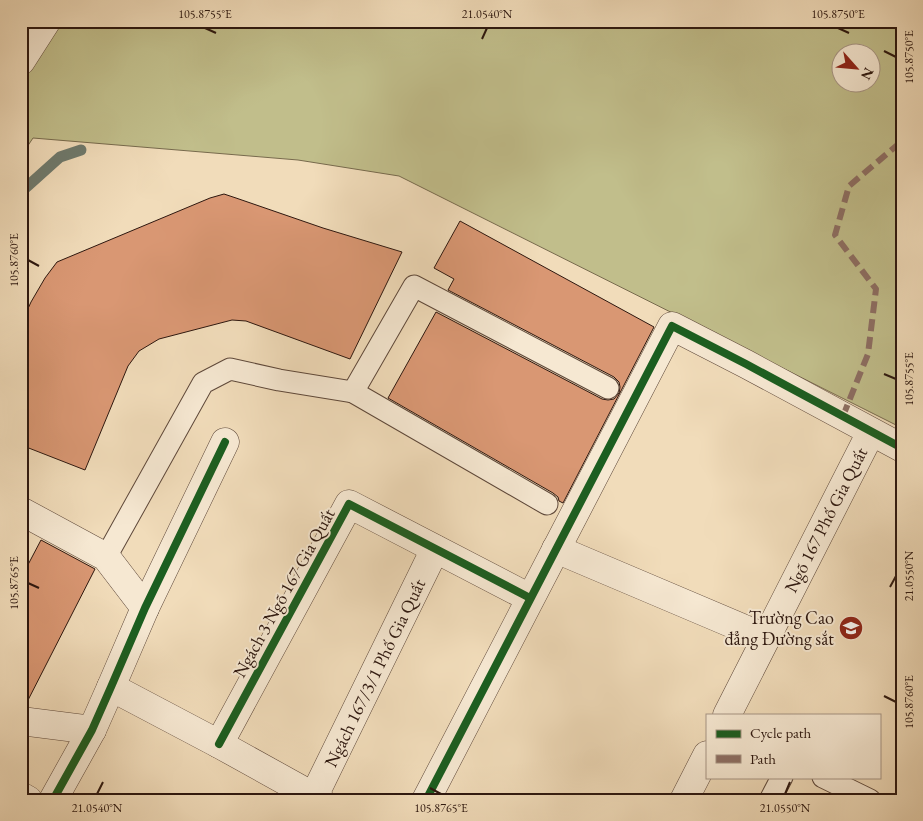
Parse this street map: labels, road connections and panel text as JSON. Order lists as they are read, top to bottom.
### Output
{
  "streets": {
    "street": ["Ngõ 167 Phố Gia Quất", "Ngách 3 Ngõ 167 Gia Quất", "Ngách 167/3/1 Phố Gia Quất"]
  },
  "crossings": [
    ["Ngách 3 Ngõ 167 Gia Quất", "Ngách 167/3/1 Phố Gia Quất"]
  ],
  "places": {
    "school or university": ["Trường Cao đẳng Đường sắt"]
  },
  "legend": ["Cycle path", "Path"],
  "north": "bottom right",
  "coordinates": [
    "105.8755°E",
    "21.0540°N",
    "105.8750°E",
    "105.8760°E",
    "21.0550°N",
    "105.8765°E"
  ]
}
